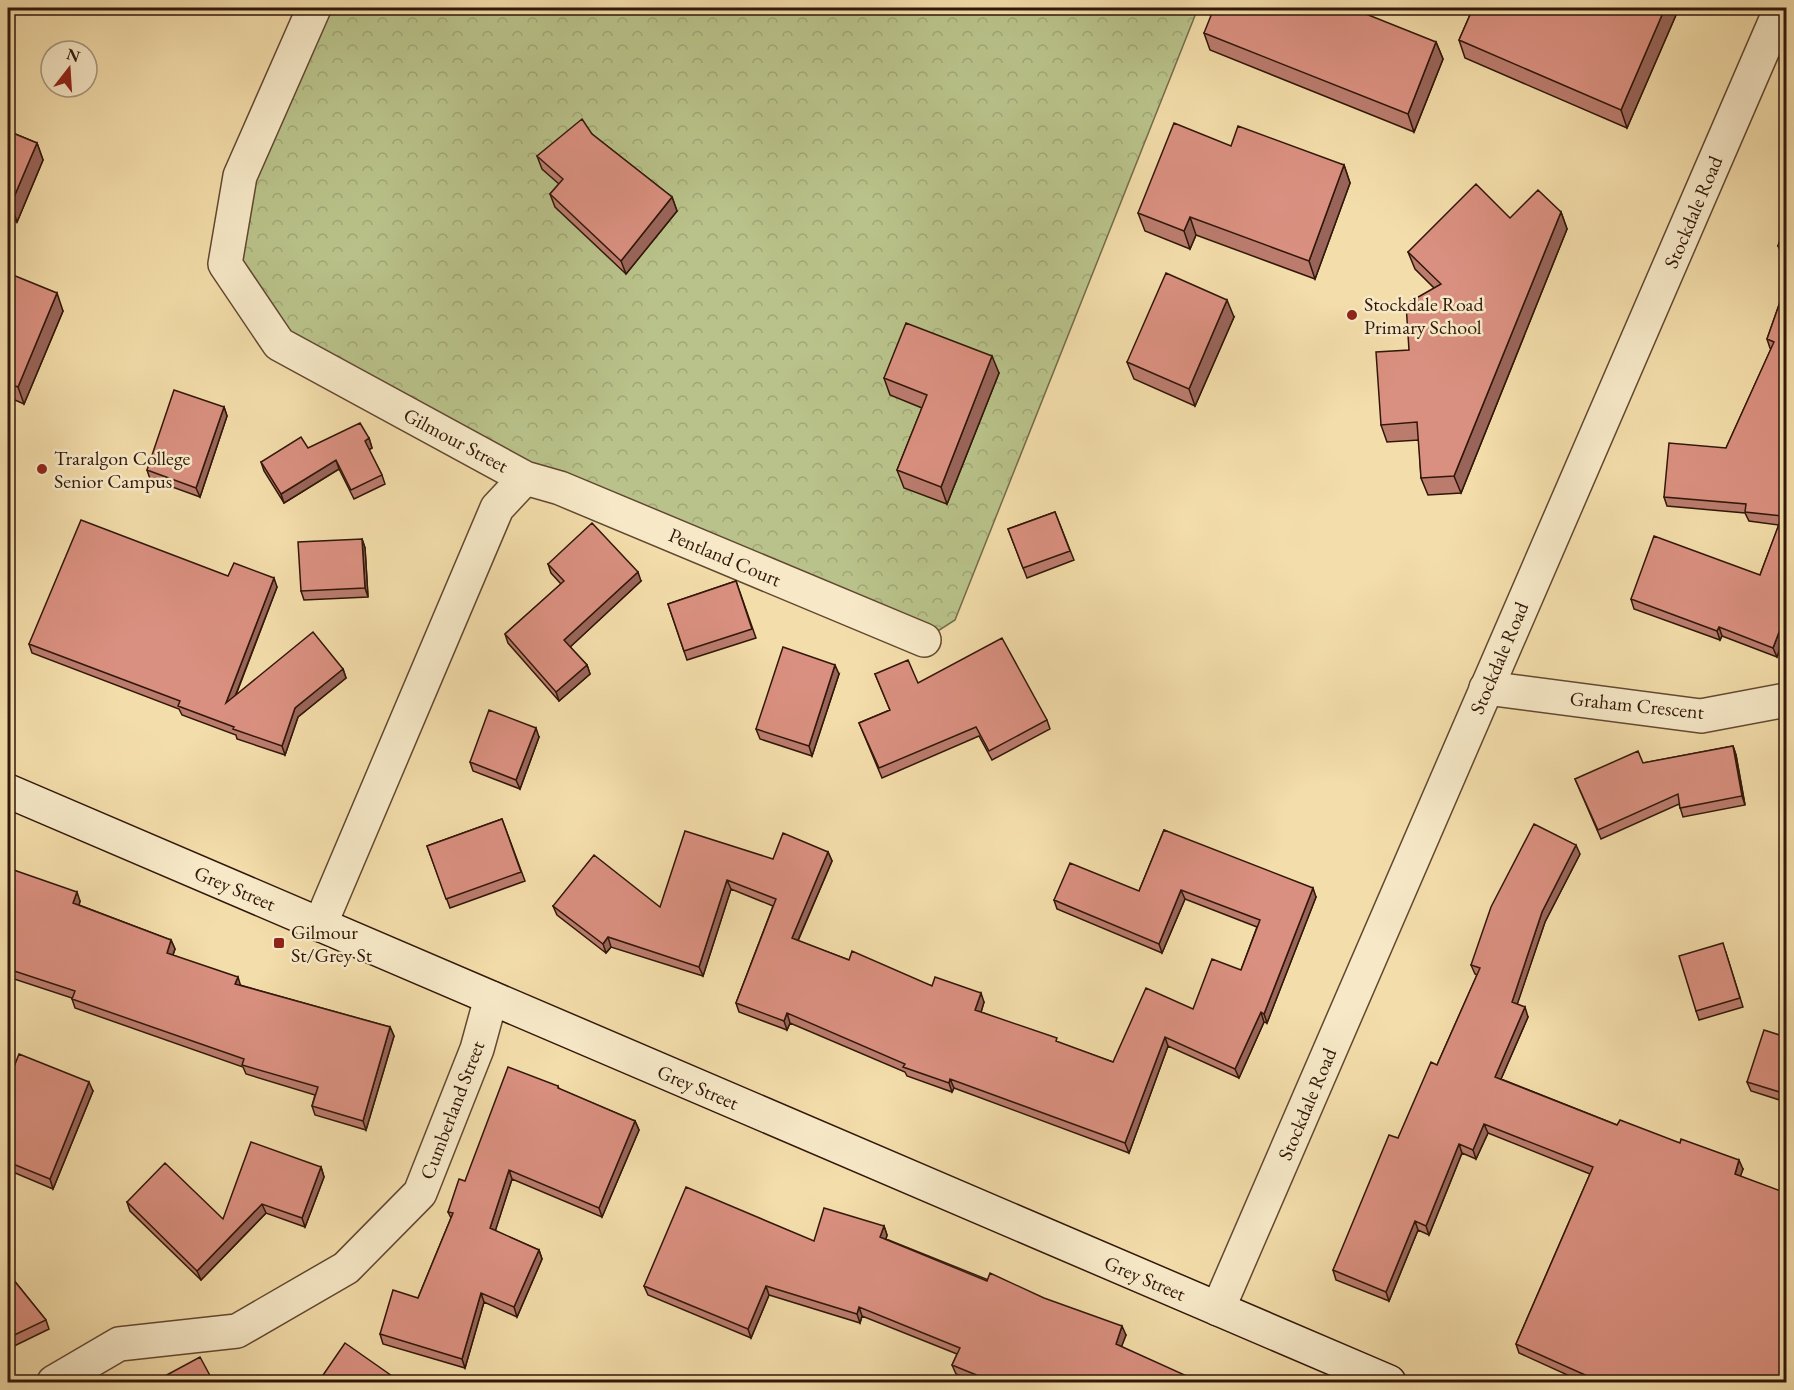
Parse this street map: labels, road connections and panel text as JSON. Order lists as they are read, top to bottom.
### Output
{
  "streets": {
    "street": [
      "Stockdale Road",
      "Gilmour Street",
      "Pentland Court",
      "Graham Crescent",
      "Grey Street",
      "Cumberland Street"
    ]
  },
  "crossings": [
    ["Stockdale Road", "Graham Crescent"],
    ["Stockdale Road", "Grey Street"],
    ["Gilmour Street", "Pentland Court"],
    ["Gilmour Street", "Grey Street"],
    ["Grey Street", "Cumberland Street"]
  ],
  "places": {
    "other": ["Stockdale Road Primary School", "Traralgon College Senior Campus"],
    "transit": ["Gilmour St/Grey St"]
  },
  "north": "top"
}
